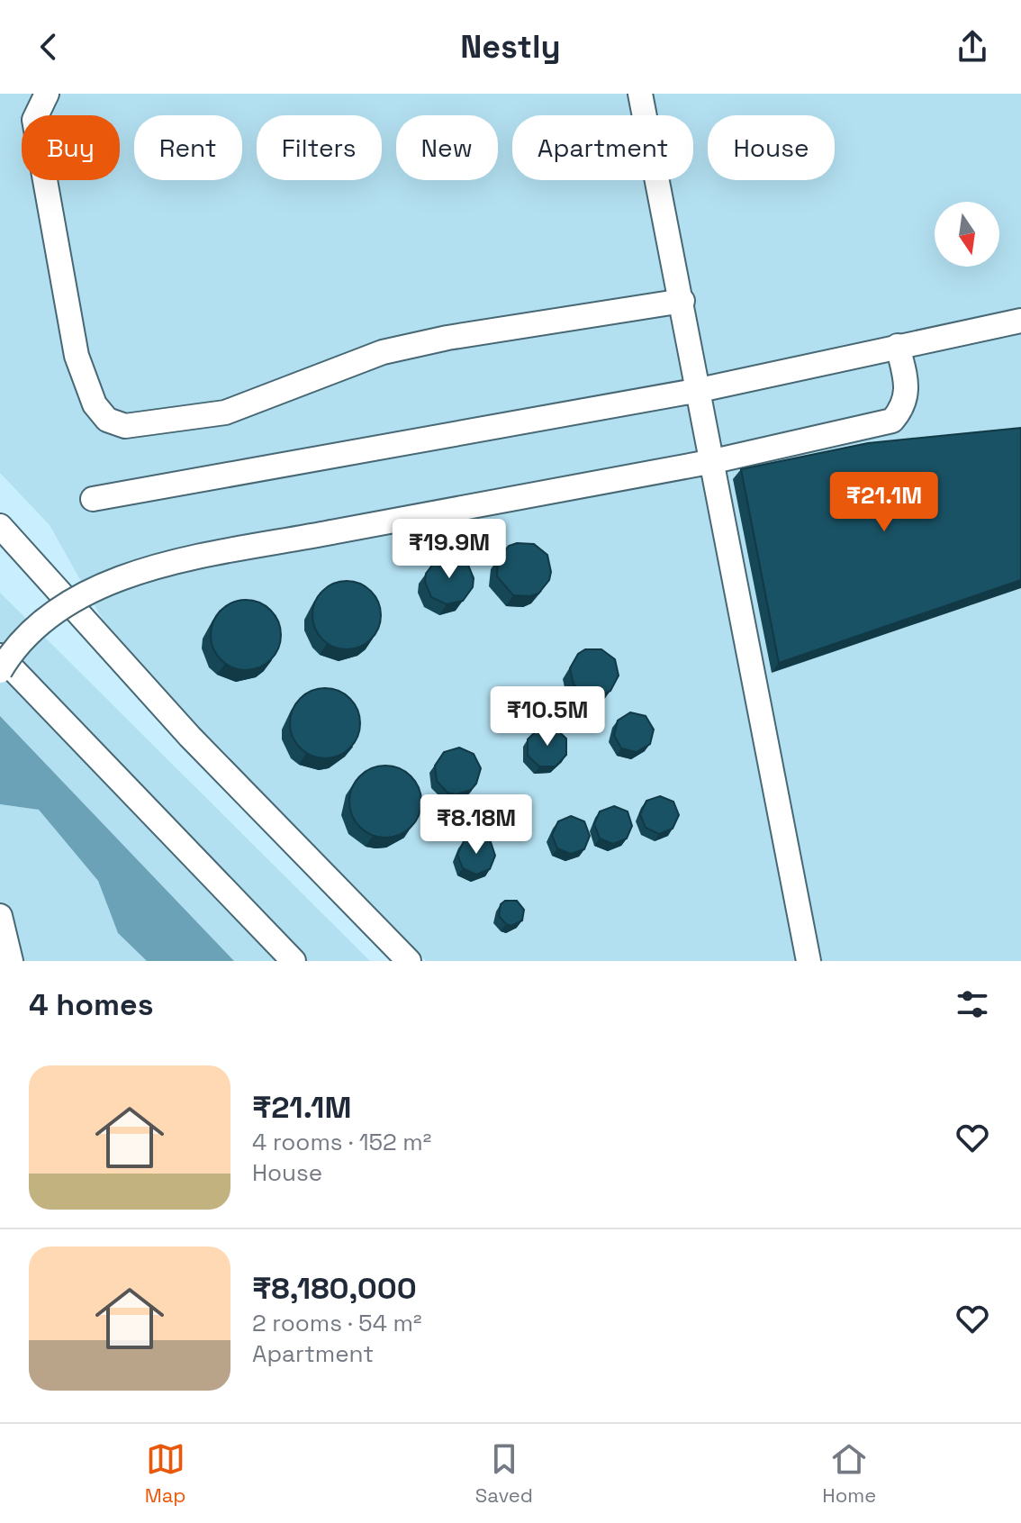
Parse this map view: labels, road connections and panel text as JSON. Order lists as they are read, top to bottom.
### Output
{
  "north": "bottom",
  "page": {
    "header": "Nestly",
    "chip": [
      "Buy",
      "Rent",
      "Filters",
      "New",
      "Apartment",
      "House"
    ],
    "price": [
      "₹21.1M",
      "₹19.9M",
      "₹10.5M",
      "₹8.18M"
    ],
    "heading": "4 homes",
    "list": [
      {
        "name": "₹21.1M",
        "note": "4 rooms · 152 m² · House"
      },
      {
        "name": "₹8,180,000",
        "note": "2 rooms · 54 m² · Apartment"
      }
    ],
    "tabs": ["Map", "Saved", "Home"]
  }
}
